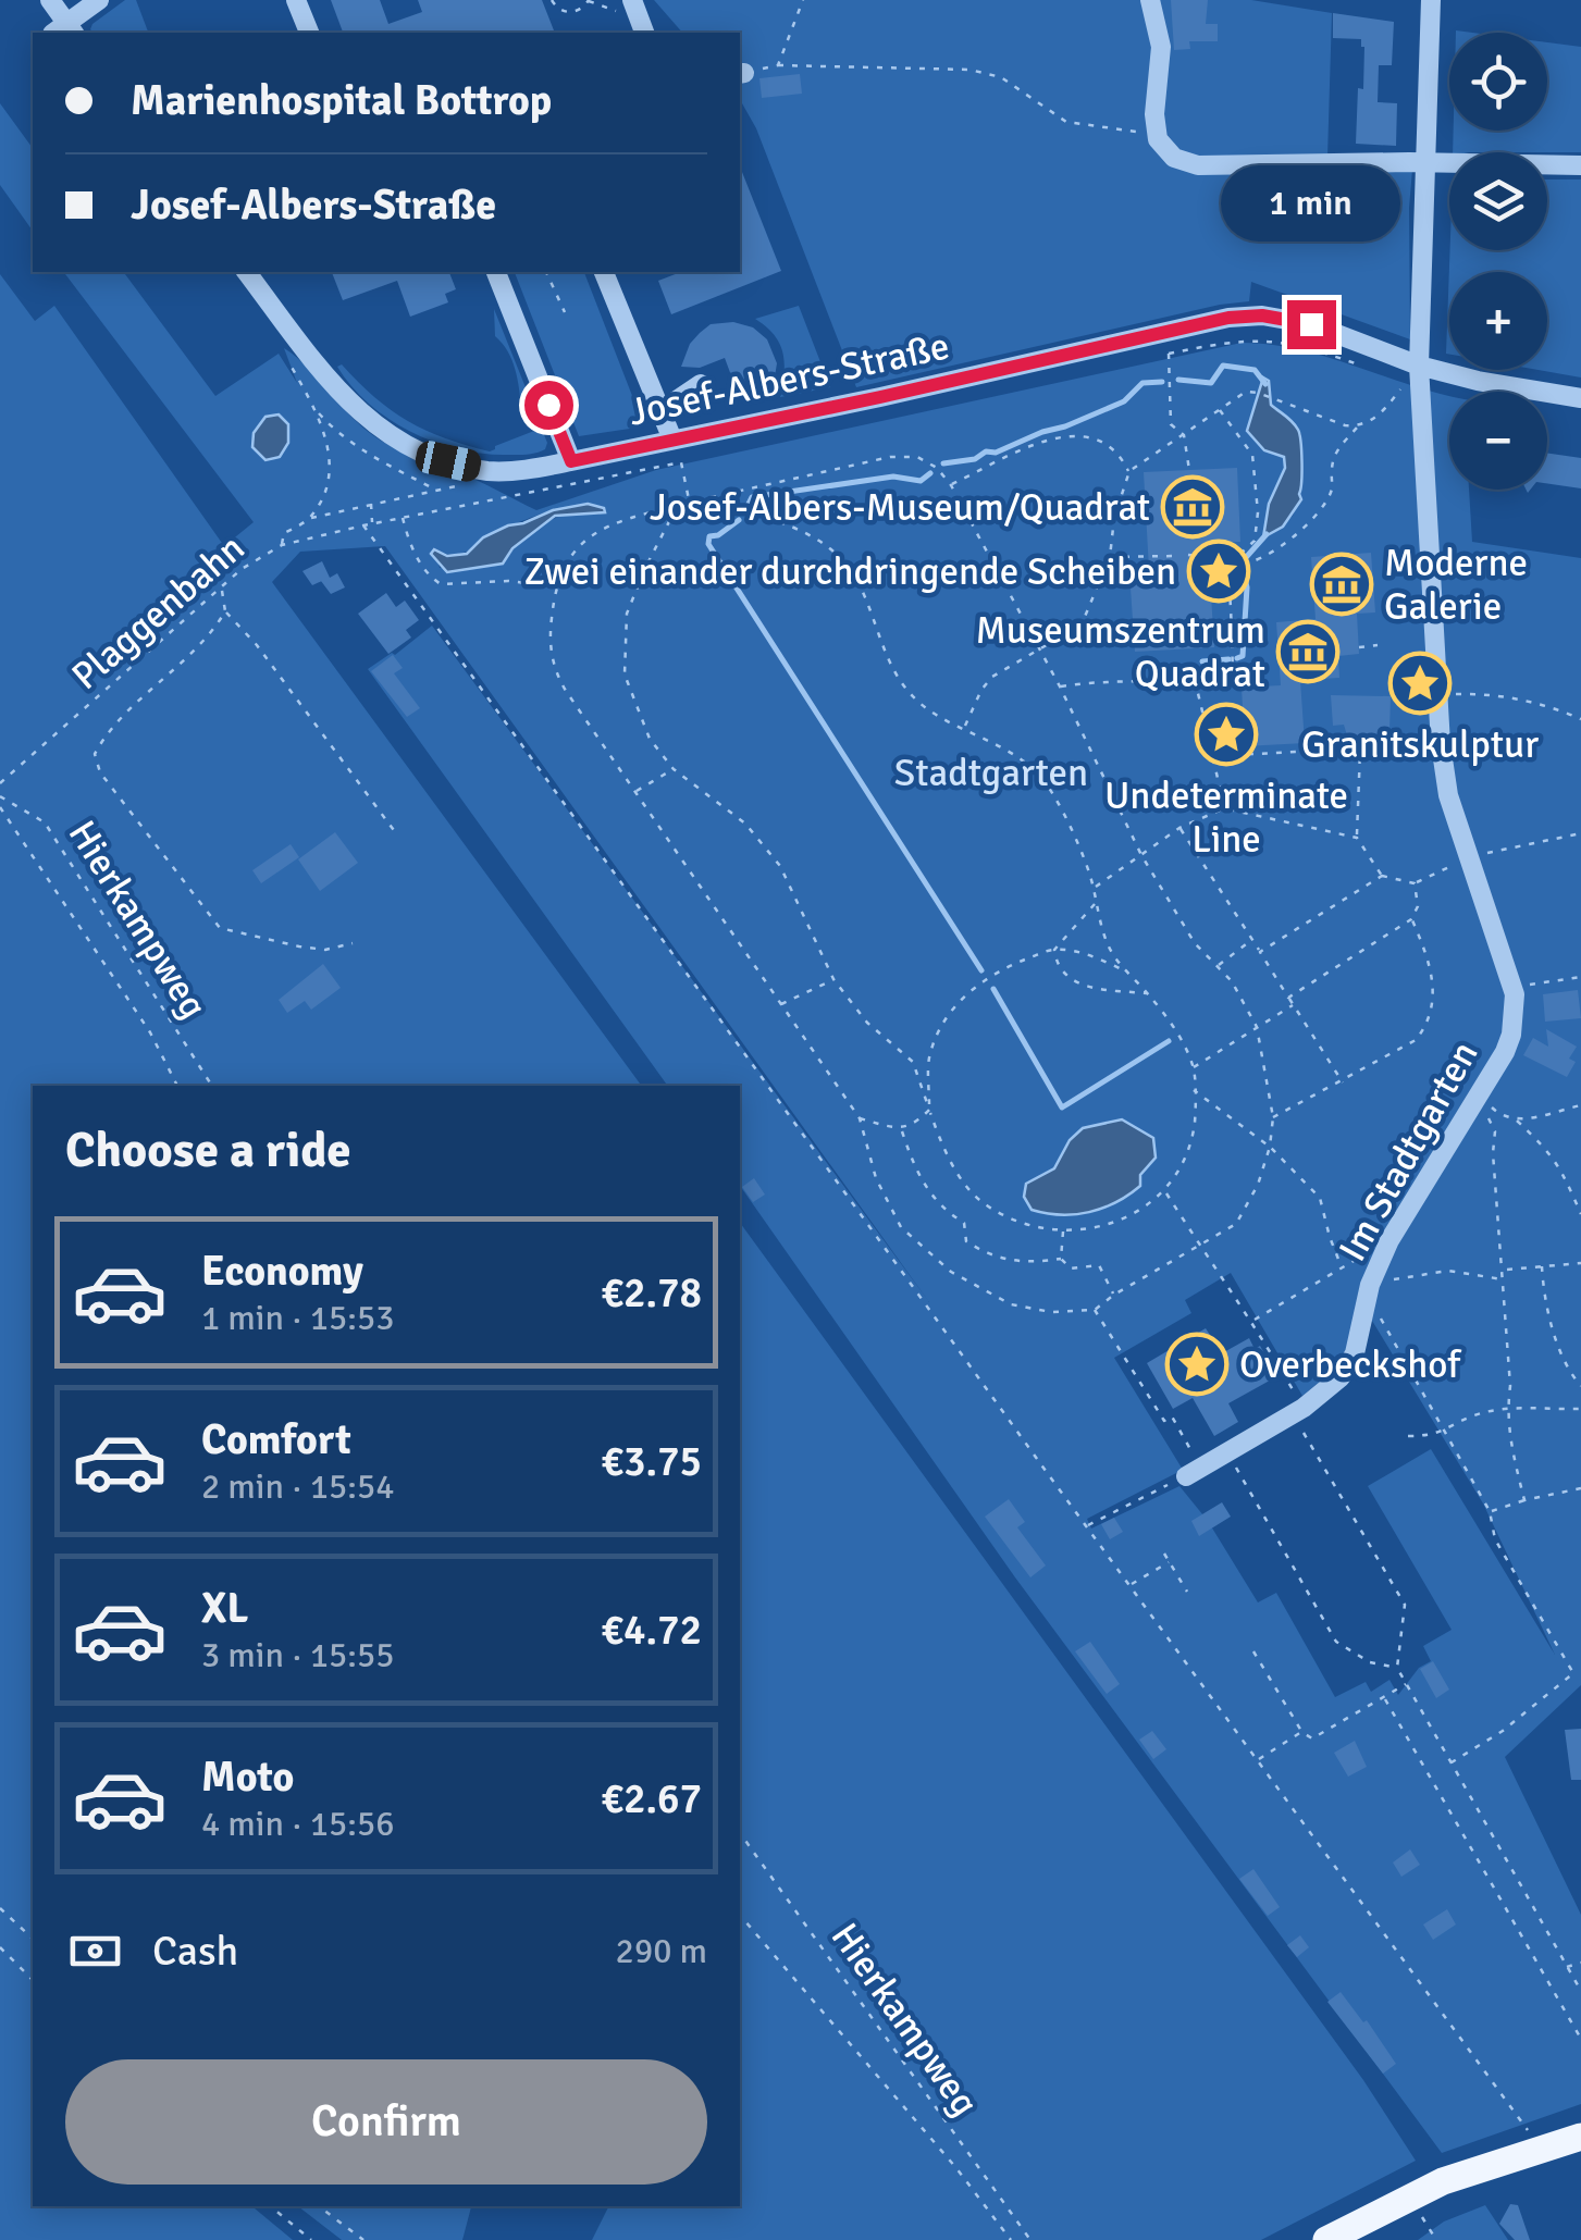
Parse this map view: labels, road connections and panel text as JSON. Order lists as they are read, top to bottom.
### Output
{
  "streets": {
    "street": ["Josef-Albers-Straße", "Im Stadtgarten"],
    "path": ["Plaggenbahn", "Hierkampweg"]
  },
  "crossings": [
    ["Josef-Albers-Straße", "Im Stadtgarten"]
  ],
  "parks": ["Stadtgarten"],
  "places": {
    "museum": ["Josef-Albers-Museum/Quadrat", "Moderne Galerie", "Museumszentrum Quadrat"],
    "place": [
      "Zwei einander durchdringende Scheiben",
      "Granitskulptur",
      "Undeterminate Line",
      "Overbeckshof"
    ]
  },
  "page": {
    "map_buttons": ["+", "−"],
    "banner": ["Marienhospital Bottrop", "Josef-Albers-Straße"],
    "bubble": "1 min",
    "heading": "Choose a ride",
    "list": [
      {
        "name": "Economy",
        "note": "1 min · 15:53",
        "value": "€2.78"
      },
      {
        "name": "Comfort",
        "note": "2 min · 15:54",
        "value": "€3.75"
      },
      {
        "name": "XL",
        "note": "3 min · 15:55",
        "value": "€4.72"
      },
      {
        "name": "Moto",
        "note": "4 min · 15:56",
        "value": "€2.67"
      }
    ],
    "pay": ["Cash", "290 m"],
    "buttons": "Confirm"
  }
}
